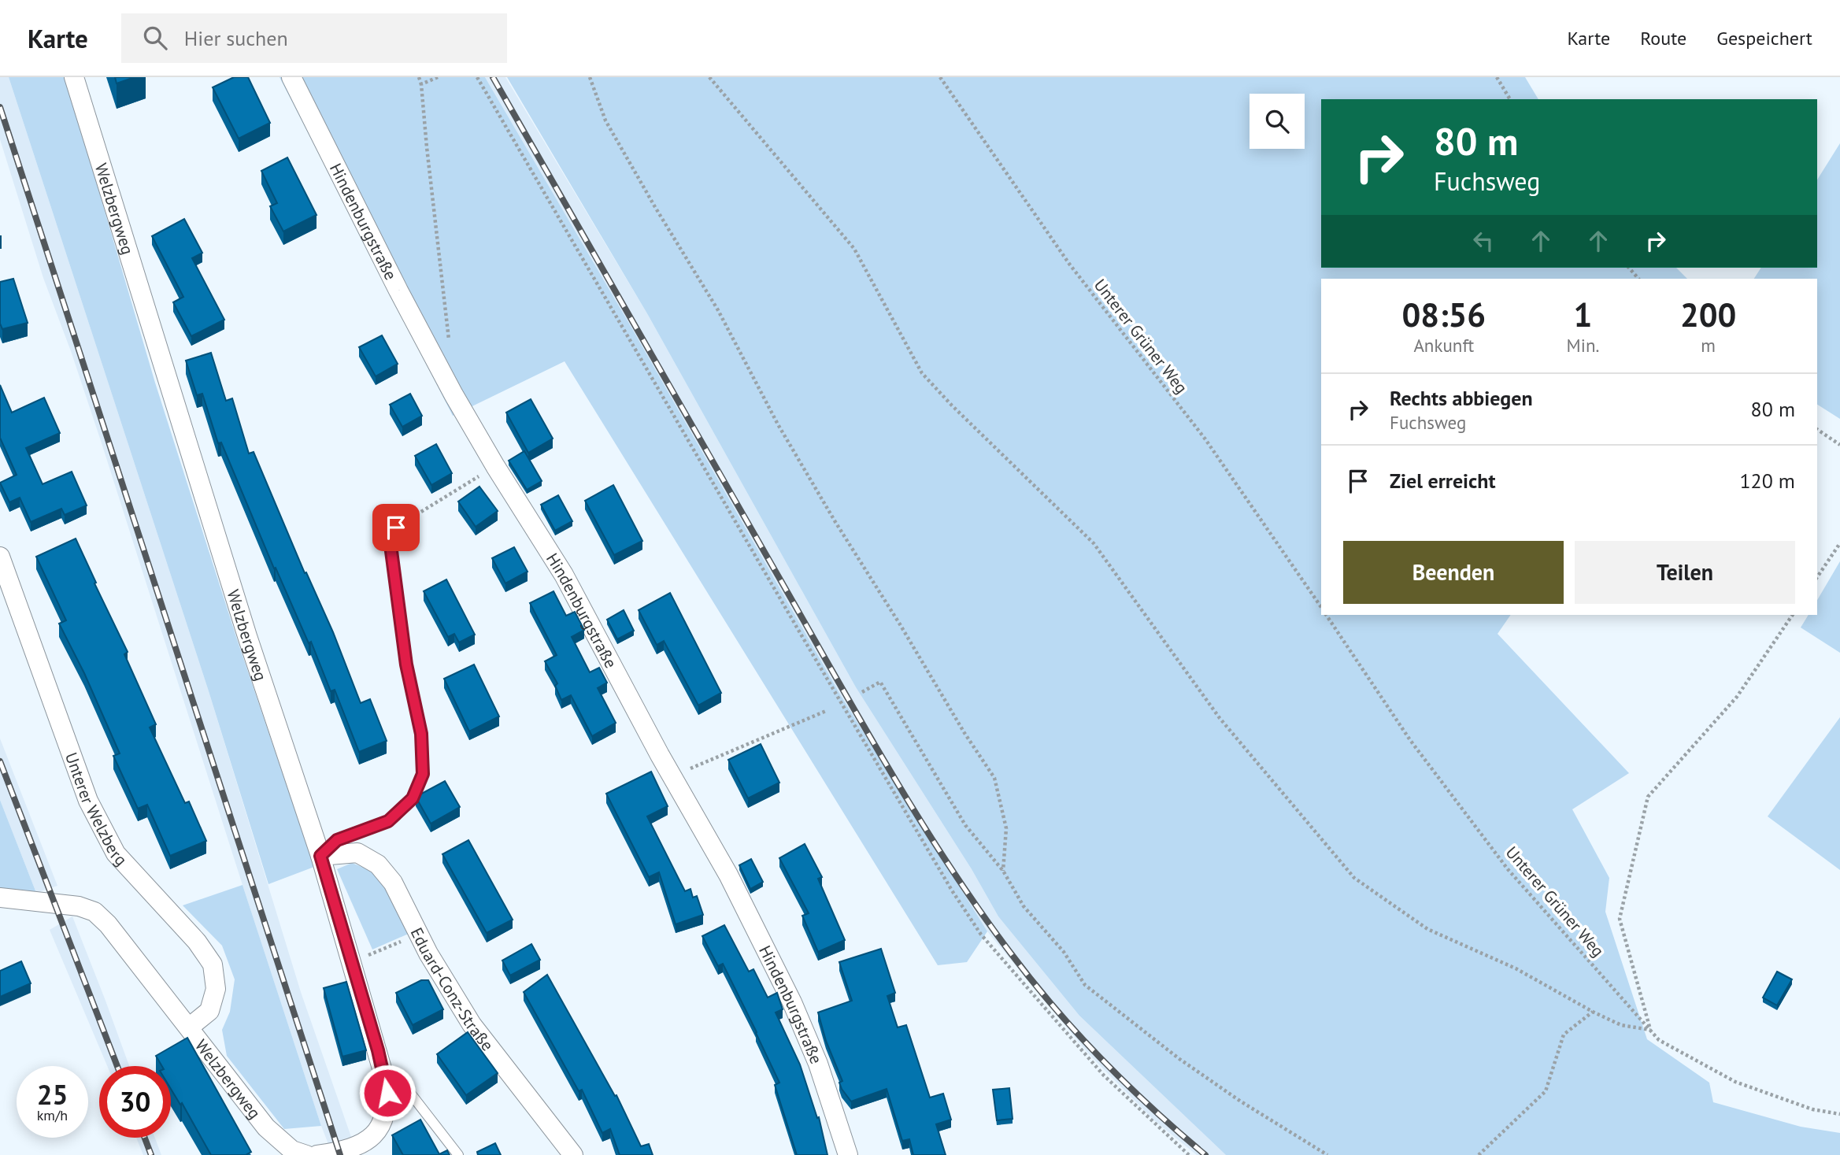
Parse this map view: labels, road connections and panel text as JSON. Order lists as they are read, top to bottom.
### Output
{
  "streets": {
    "street": [
      "Welzbergweg",
      "Hindenburgstraße",
      "Unterer Welzberg",
      "Eduard-Conz-Straße"
    ],
    "path": ["Unterer Grüner Weg"]
  },
  "crossings": [
    ["Welzbergweg", "Unterer Welzberg"],
    ["Welzbergweg", "Eduard-Conz-Straße"]
  ],
  "page": {
    "header": "Karte",
    "search": "Hier suchen",
    "nav": ["Karte", "Route", "Gespeichert"],
    "turn": ["80 m", "Fuchsweg"],
    "eta": [
      "08:56",
      "Ankunft",
      "1",
      "Min.",
      "200",
      "m"
    ],
    "list": [
      {
        "name": "Rechts abbiegen",
        "note": "Fuchsweg",
        "value": "80 m"
      },
      {
        "name": "Ziel erreicht",
        "value": "120 m"
      }
    ],
    "buttons": ["Beenden", "Teilen"],
    "speed": "25 km/h",
    "limit": "30"
  }
}
